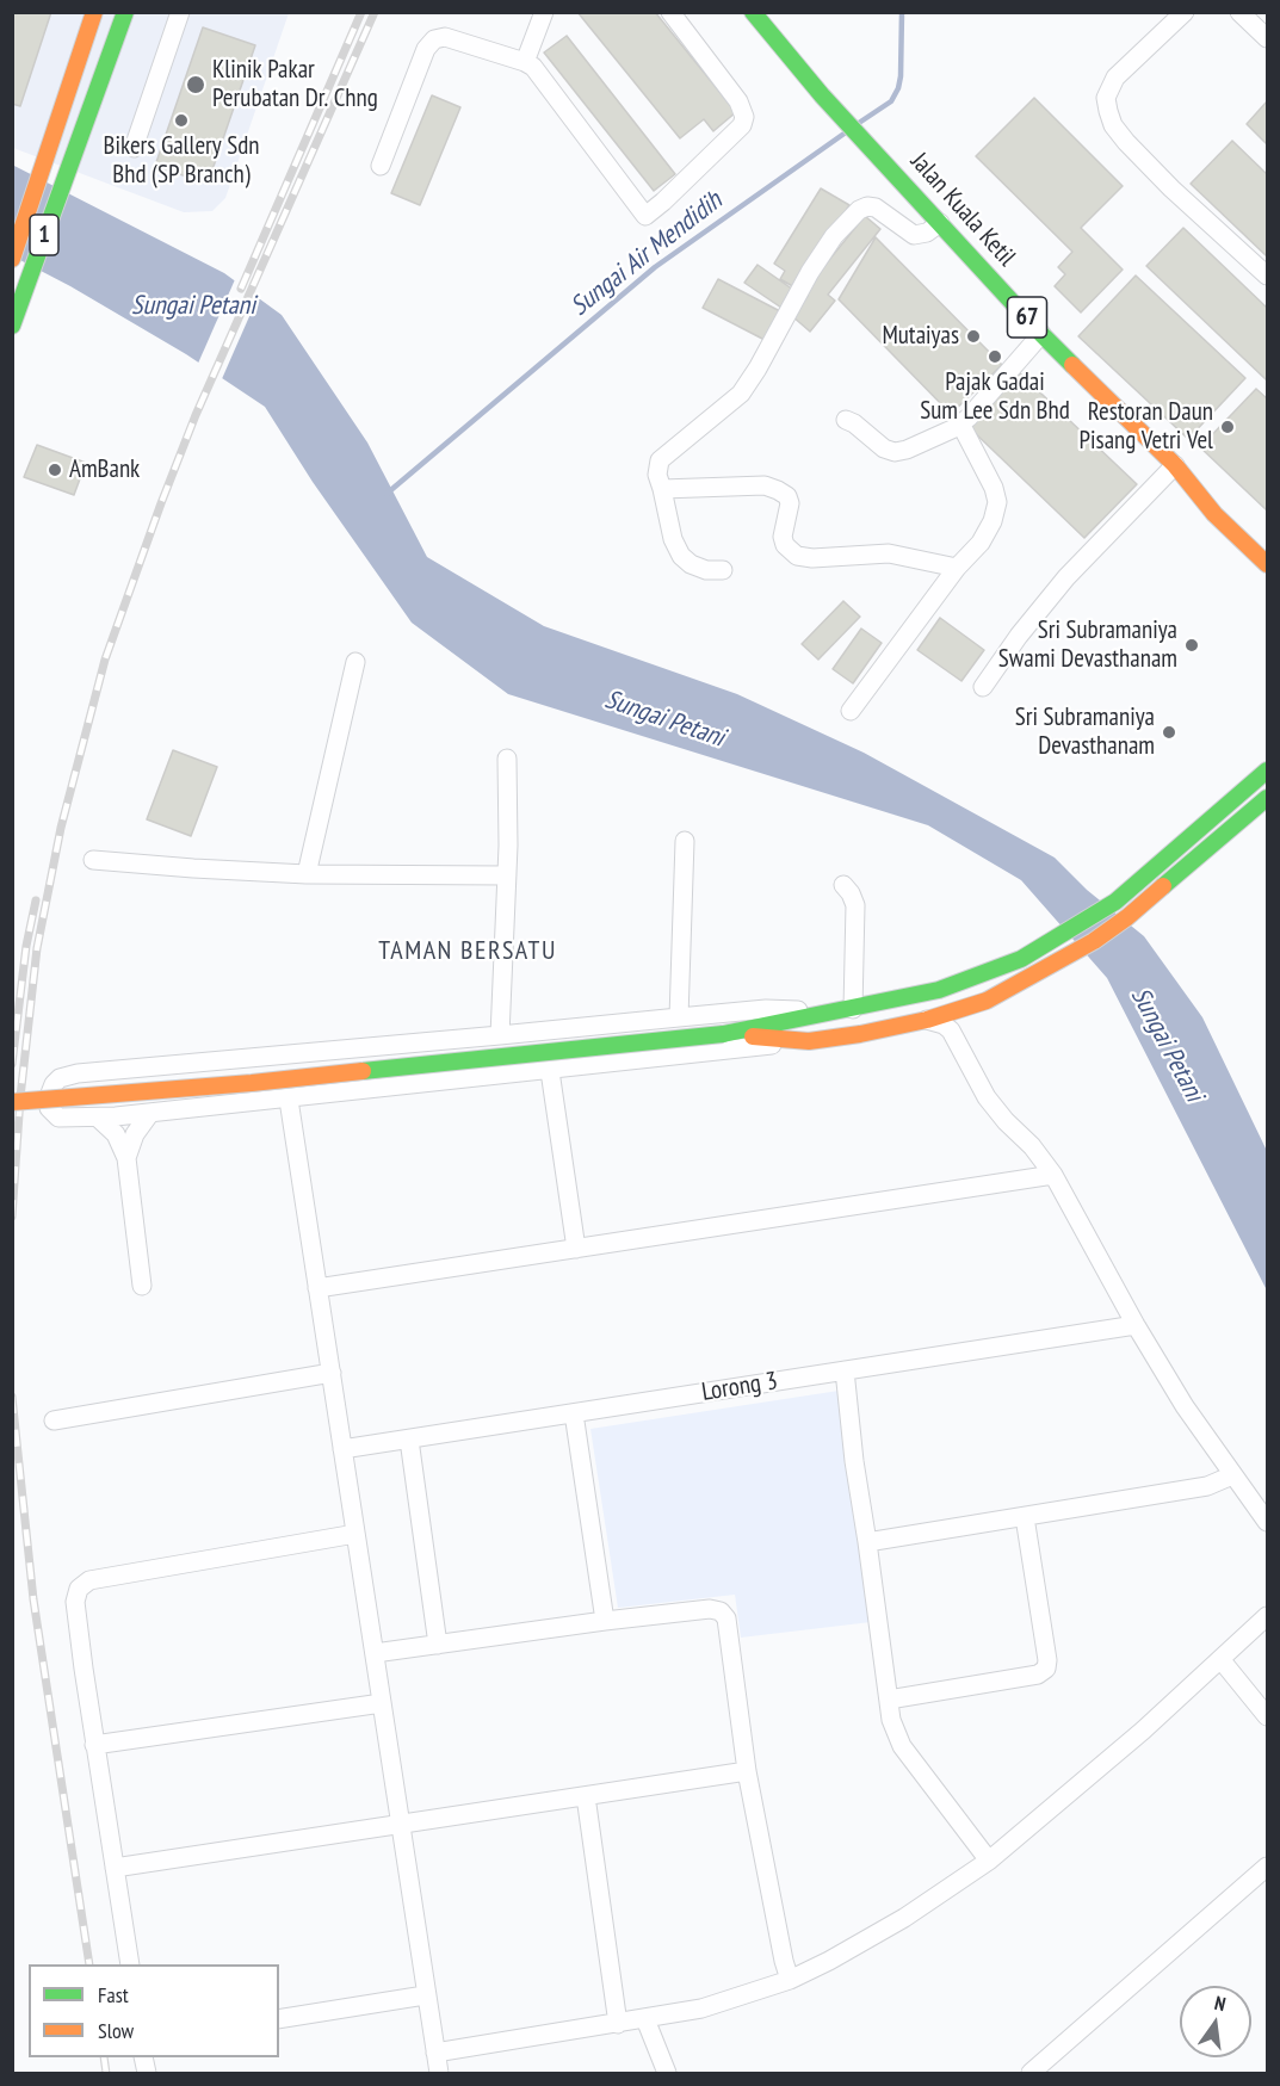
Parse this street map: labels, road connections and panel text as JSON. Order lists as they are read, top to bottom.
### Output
{
  "streets": {
    "street": [
      "Jalan Kuala Ketil",
      "1",
      "67",
      "Lorong 3"
    ]
  },
  "districts": ["TAMAN BERSATU"],
  "water": ["Sungai Air Mendidih", "Sungai Petani"],
  "places": [
    "Klinik Pakar Perubatan Dr. Chng",
    "Bikers Gallery Sdn Bhd (SP Branch)",
    "Mutaiyas",
    "Pajak Gadai Sum Lee Sdn Bhd",
    "Restoran Daun Pisang Vetri Vel",
    "AmBank",
    "Sri Subramaniya Swami Devasthanam",
    "Sri Subramaniya Devasthanam"
  ],
  "legend": ["Fast", "Slow"],
  "north": "top"
}
